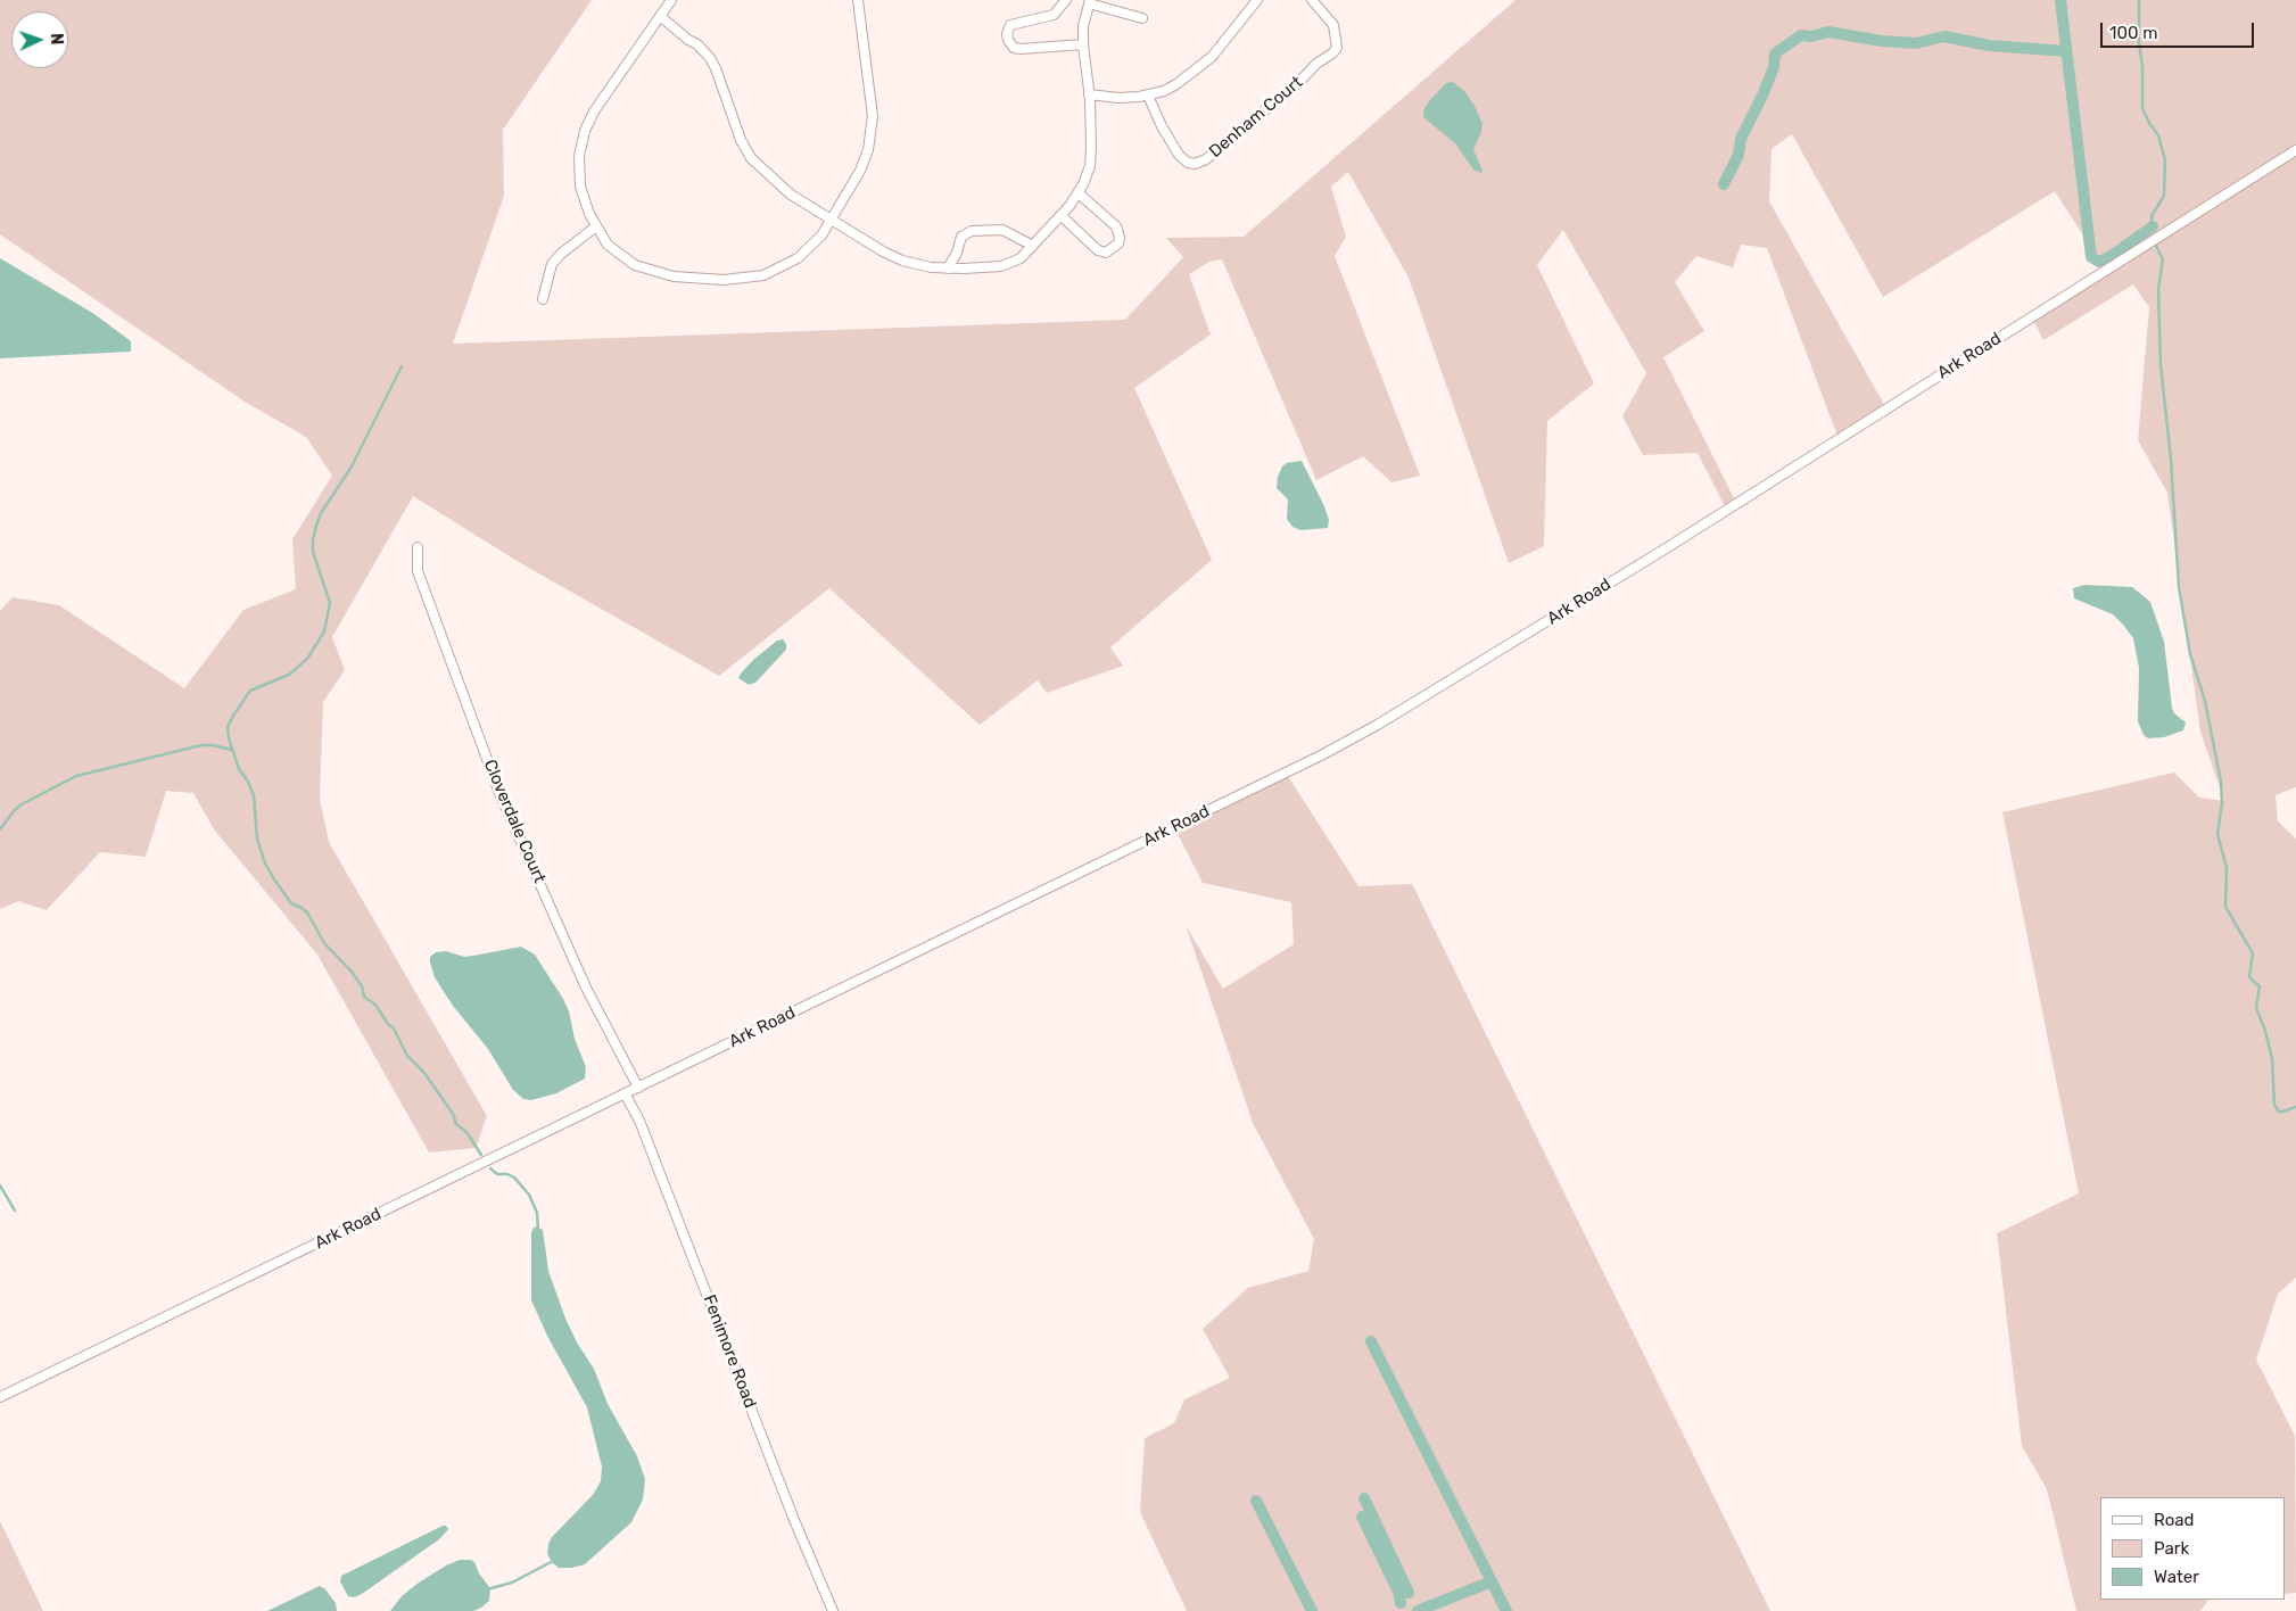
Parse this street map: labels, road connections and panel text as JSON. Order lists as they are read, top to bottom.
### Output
{
  "streets": {
    "street": [
      "Denham Court",
      "Ark Road",
      "Cloverdale Court",
      "Fenimore Road"
    ]
  },
  "crossings": [
    ["Ark Road", "Cloverdale Court"],
    ["Ark Road", "Fenimore Road"]
  ],
  "legend": ["Road", "Park", "Water"],
  "scale_bar": "100 m",
  "north": "right"
}
